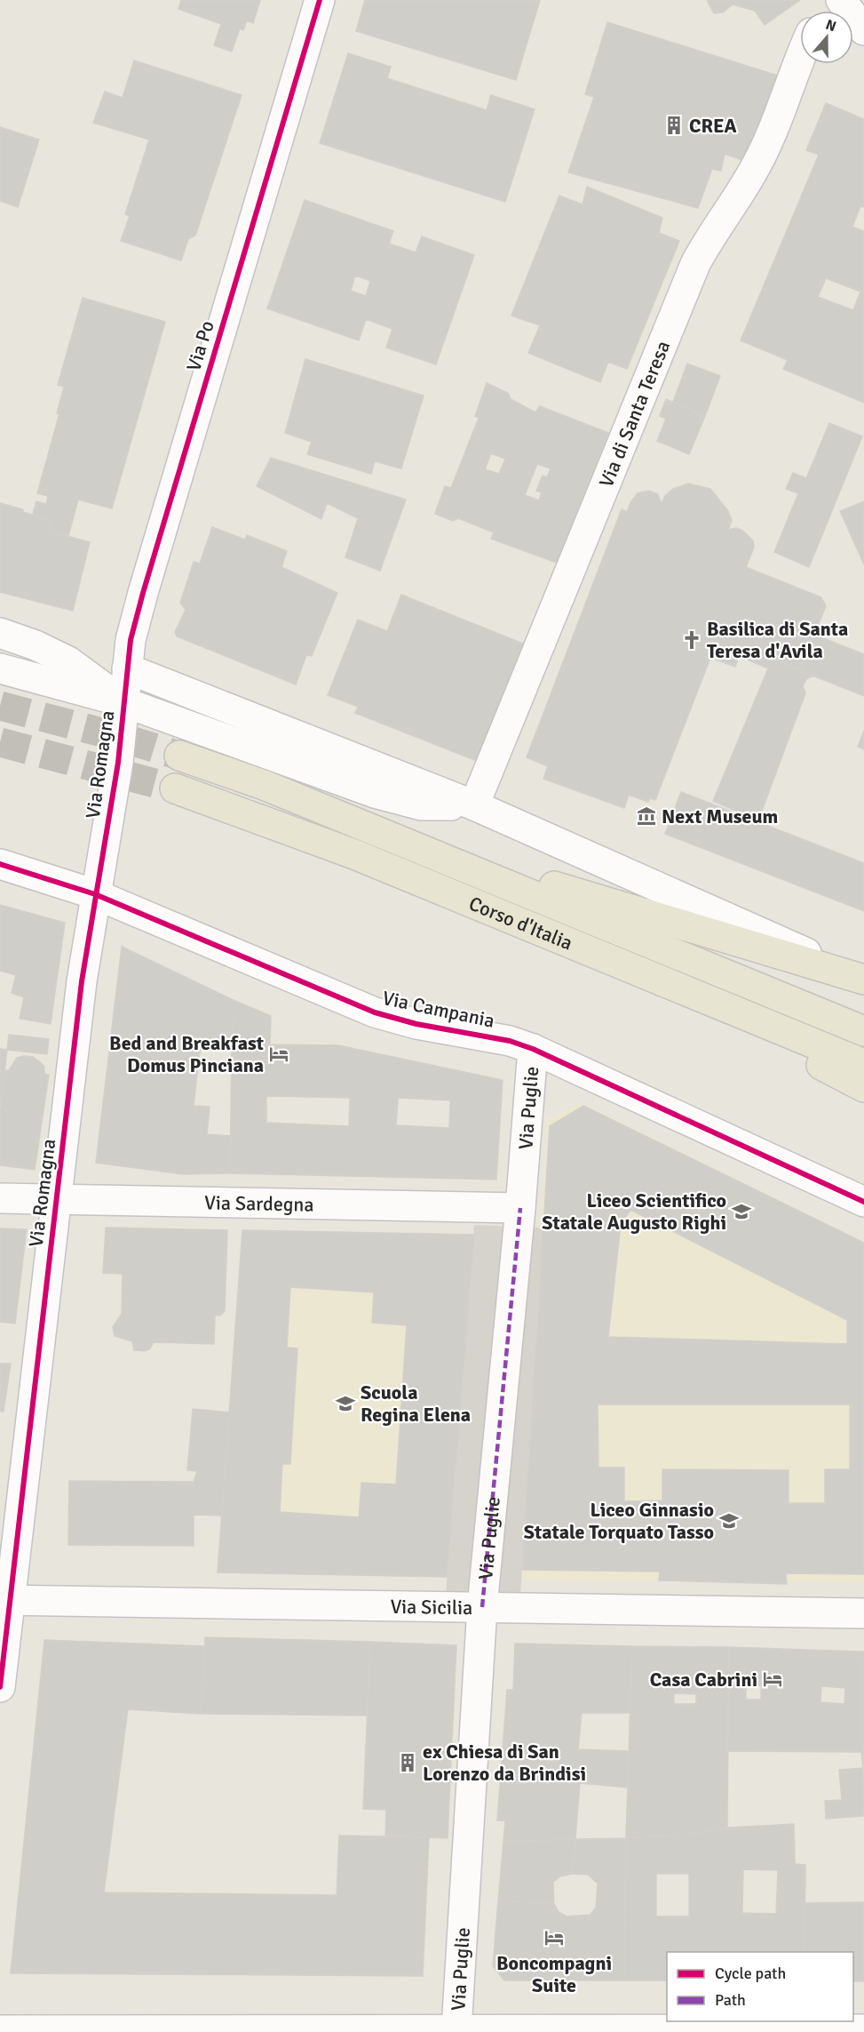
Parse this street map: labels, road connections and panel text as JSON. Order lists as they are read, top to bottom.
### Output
{
  "streets": {
    "main road": ["Corso d'Italia"],
    "street": [
      "Via Po",
      "Via di Santa Teresa",
      "Via Romagna",
      "Via Campania",
      "Via Puglie",
      "Via Sardegna",
      "Via Sicilia"
    ]
  },
  "crossings": [
    ["Via Po", "Via Romagna"],
    ["Via Romagna", "Via Campania"],
    ["Via Romagna", "Via Sardegna"],
    ["Via Romagna", "Via Sicilia"],
    ["Via Campania", "Via Puglie"],
    ["Via Puglie", "Via Sardegna"],
    ["Via Puglie", "Via Sicilia"]
  ],
  "places": {
    "building": ["CREA", "ex Chiesa di San Lorenzo da Brindisi"],
    "church": ["Basilica di Santa Teresa d'Avila"],
    "museum": ["Next Museum"],
    "hotel": ["Bed and Breakfast Domus Pinciana", "Casa Cabrini", "Boncompagni Suite"],
    "school or university": ["Liceo Scientifico Statale Augusto Righi", "Scuola Regina Elena", "Liceo Ginnasio Statale Torquato Tasso"]
  },
  "legend": ["Cycle path", "Path"],
  "north": "top"
}
